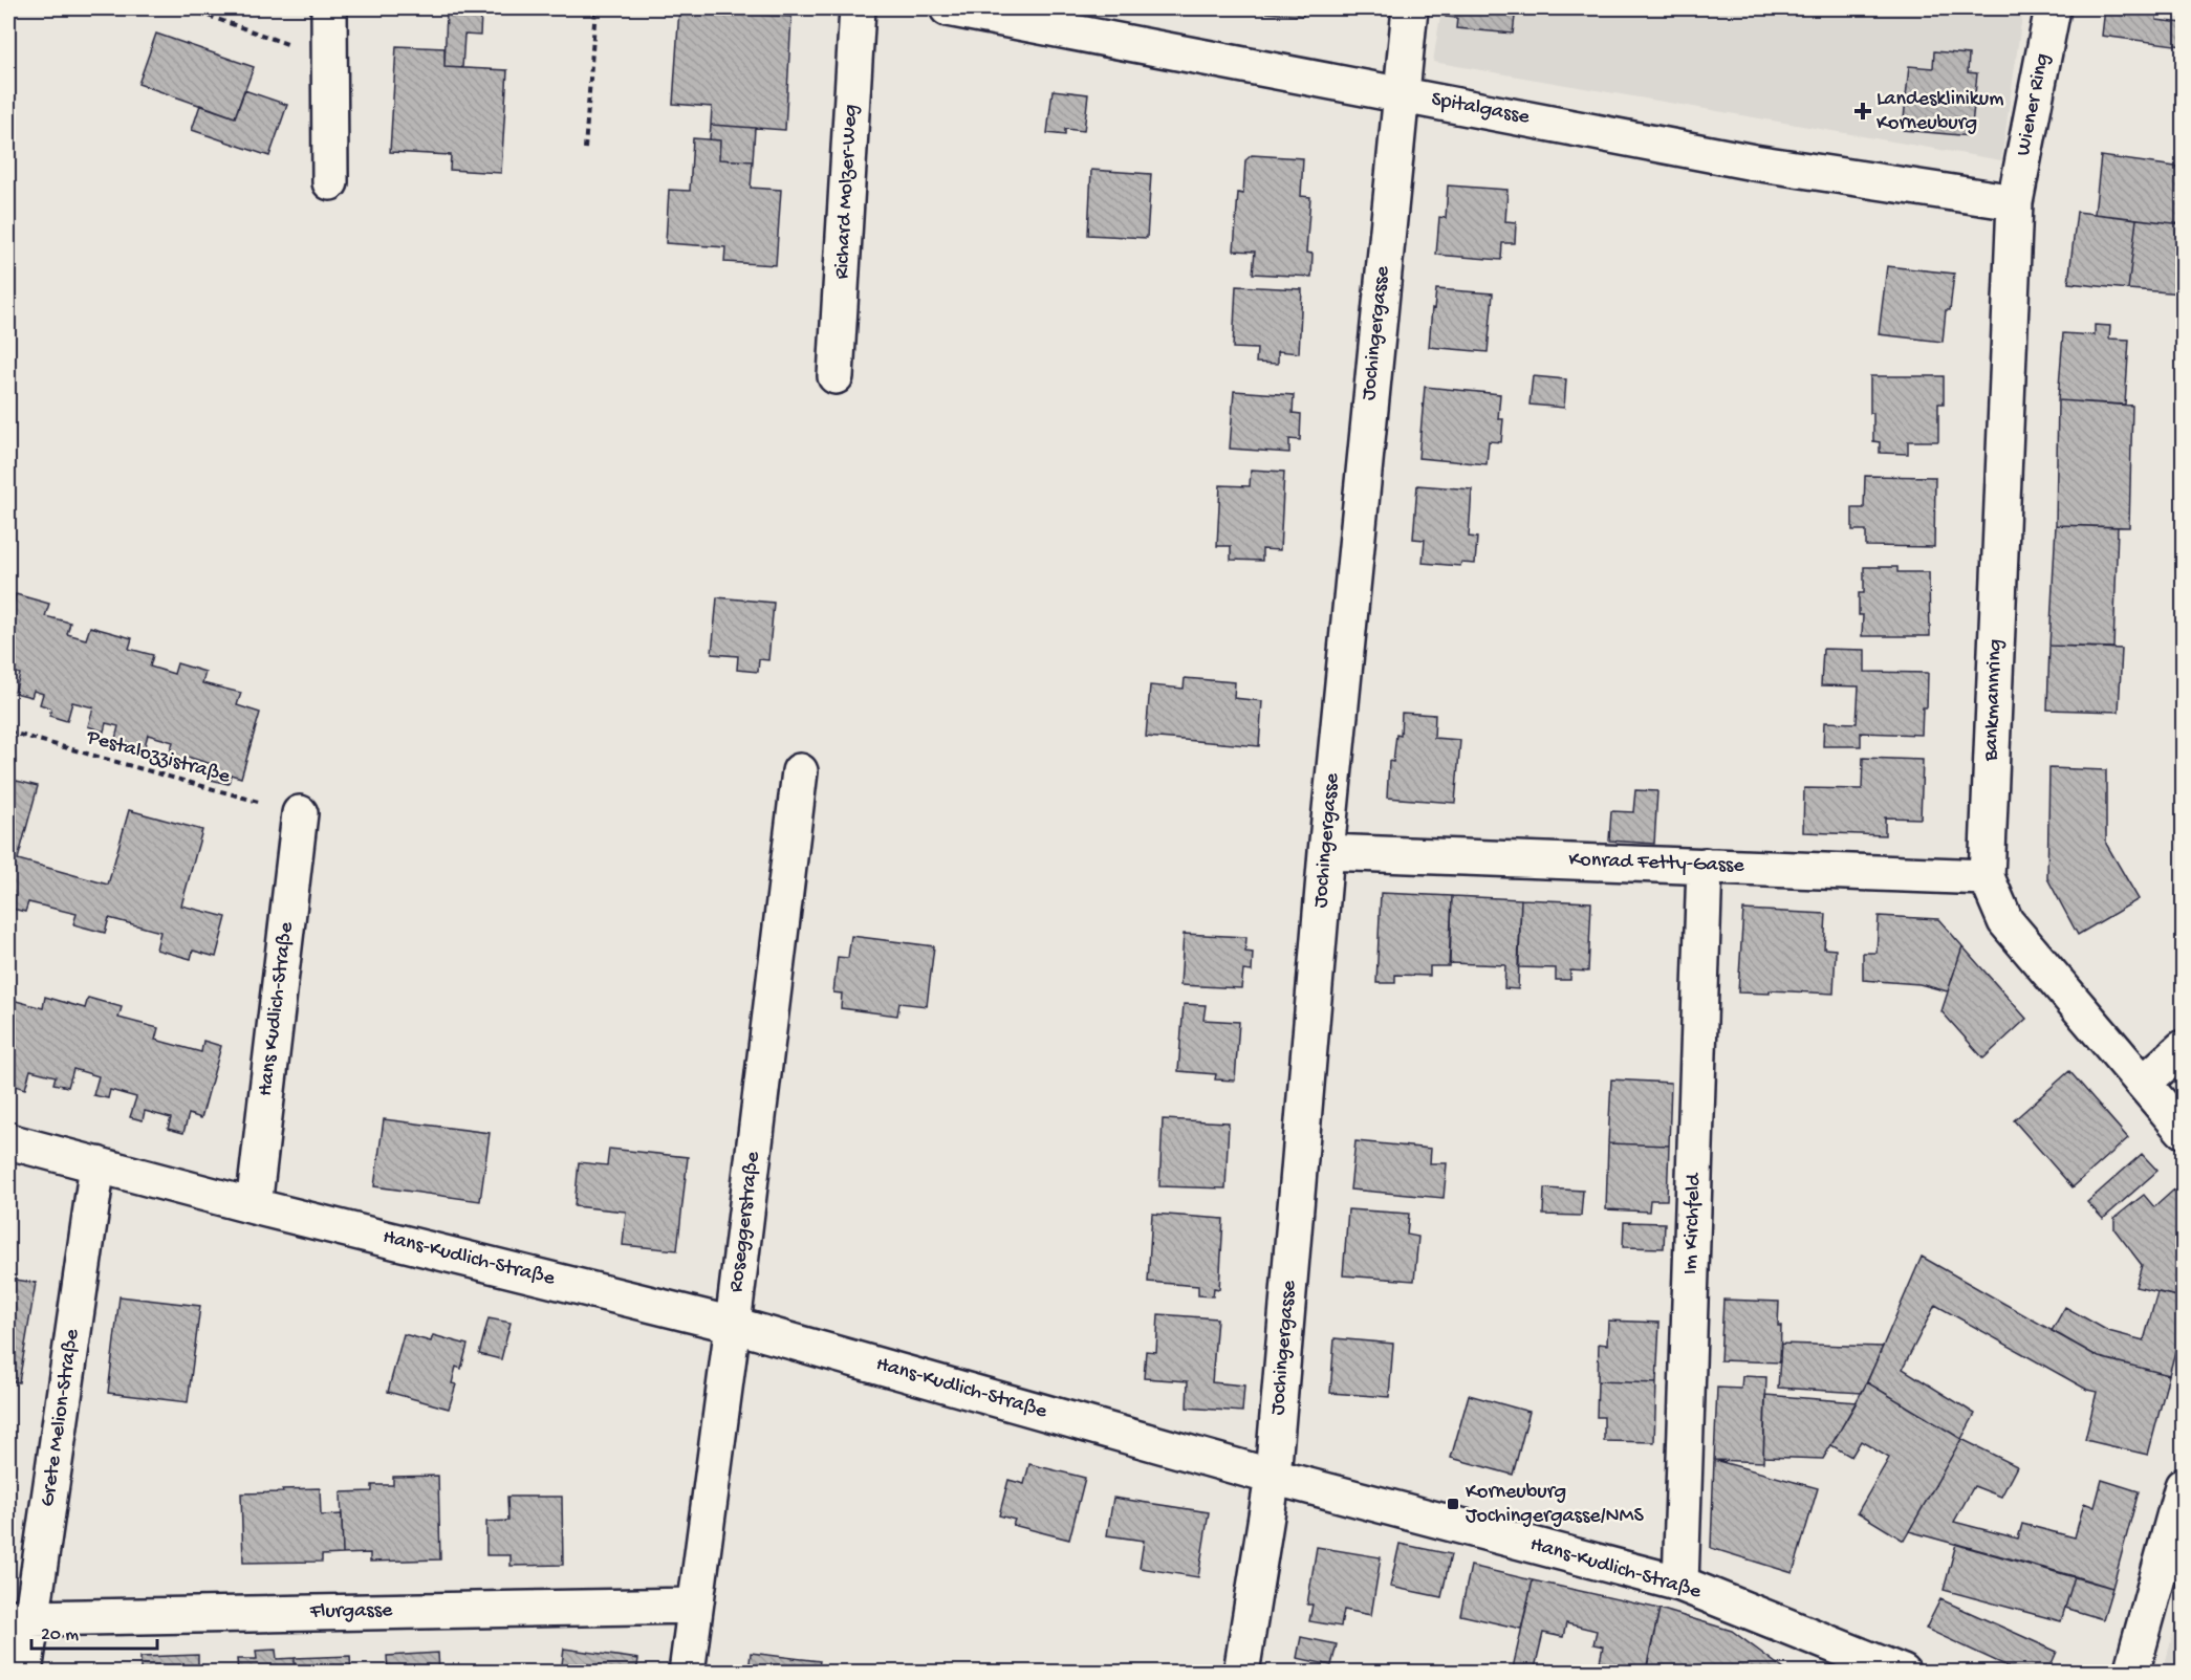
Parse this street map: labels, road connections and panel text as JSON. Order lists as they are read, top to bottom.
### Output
{
  "streets": {
    "street": [
      "Wiener Ring",
      "Spitalgasse",
      "Richard Molzer-Weg",
      "Jochingergasse",
      "Bankmannring",
      "Konrad Fetty-Gasse",
      "Hans Kudlich-Straße",
      "Roseggerstraße",
      "Im Kirchfeld",
      "Hans-Kudlich-Straße",
      "Grete Melion-Straße",
      "Flurgasse"
    ],
    "path": ["Pestalozzistraße"]
  },
  "crossings": [
    ["Wiener Ring", "Spitalgasse"],
    ["Wiener Ring", "Bankmannring"],
    ["Spitalgasse", "Jochingergasse"],
    ["Spitalgasse", "Bankmannring"],
    ["Jochingergasse", "Konrad Fetty-Gasse"],
    ["Jochingergasse", "Hans-Kudlich-Straße"],
    ["Bankmannring", "Konrad Fetty-Gasse"],
    ["Pestalozzistraße", "Hans Kudlich-Straße"],
    ["Konrad Fetty-Gasse", "Im Kirchfeld"],
    ["Hans Kudlich-Straße", "Hans-Kudlich-Straße"],
    ["Roseggerstraße", "Hans-Kudlich-Straße"],
    ["Roseggerstraße", "Flurgasse"],
    ["Im Kirchfeld", "Hans-Kudlich-Straße"],
    ["Hans-Kudlich-Straße", "Grete Melion-Straße"],
    ["Grete Melion-Straße", "Flurgasse"]
  ],
  "places": {
    "health": ["Landesklinikum Korneuburg"],
    "transit": ["Korneuburg Jochingergasse/NMS"]
  },
  "scale_bar": "20 m"
}
